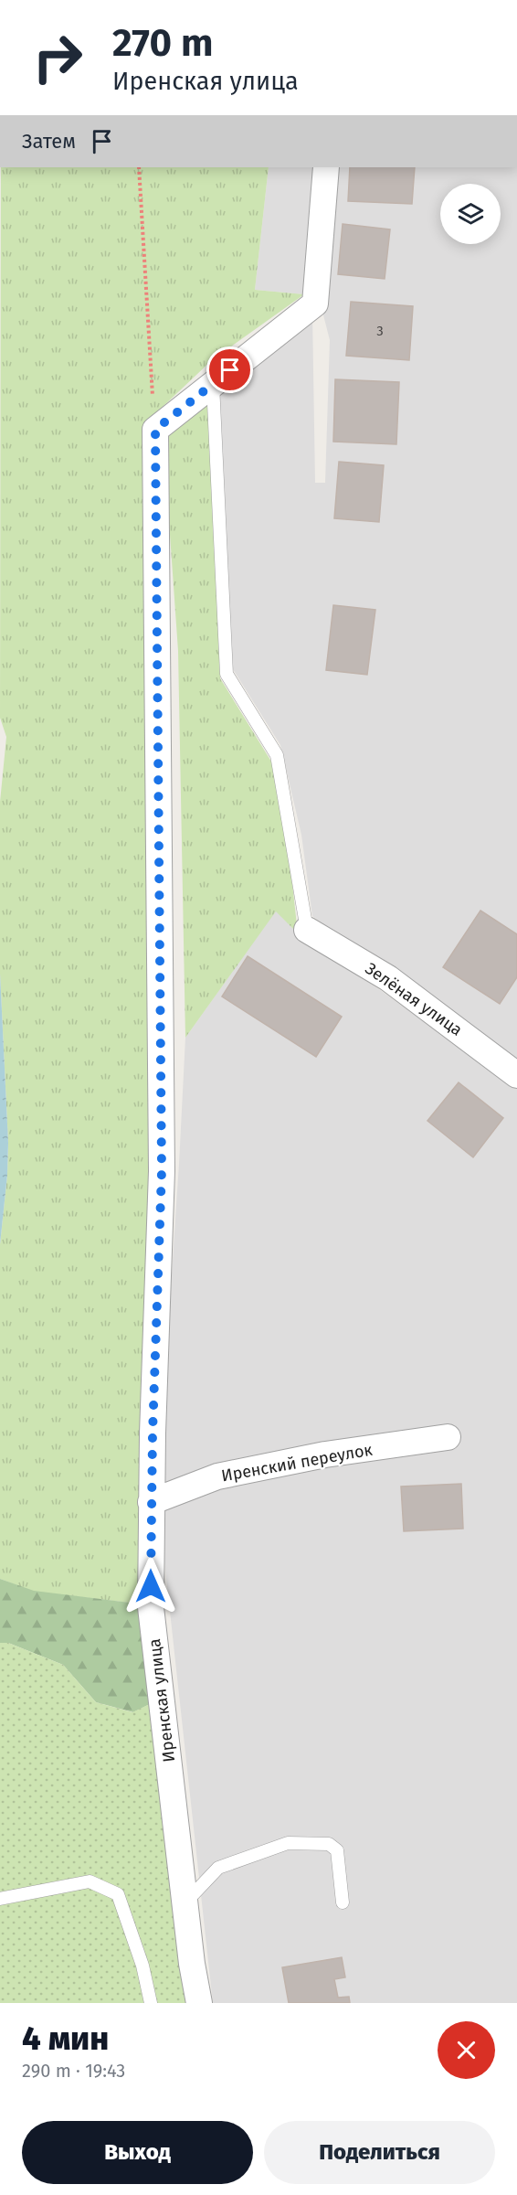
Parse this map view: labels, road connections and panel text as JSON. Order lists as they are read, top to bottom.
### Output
{
  "streets": {
    "street": ["Зелёная улица", "Иренский переулок", "Иренская улица"]
  },
  "crossings": [
    ["Иренский переулок", "Иренская улица"]
  ],
  "house_numbers": ["3"],
  "page": {
    "turn": ["270 m", "Иренская улица"],
    "then": "Затем",
    "heading": ["4 мин", "290 m · 19:43"],
    "buttons": ["Выход", "Поделиться"]
  }
}
